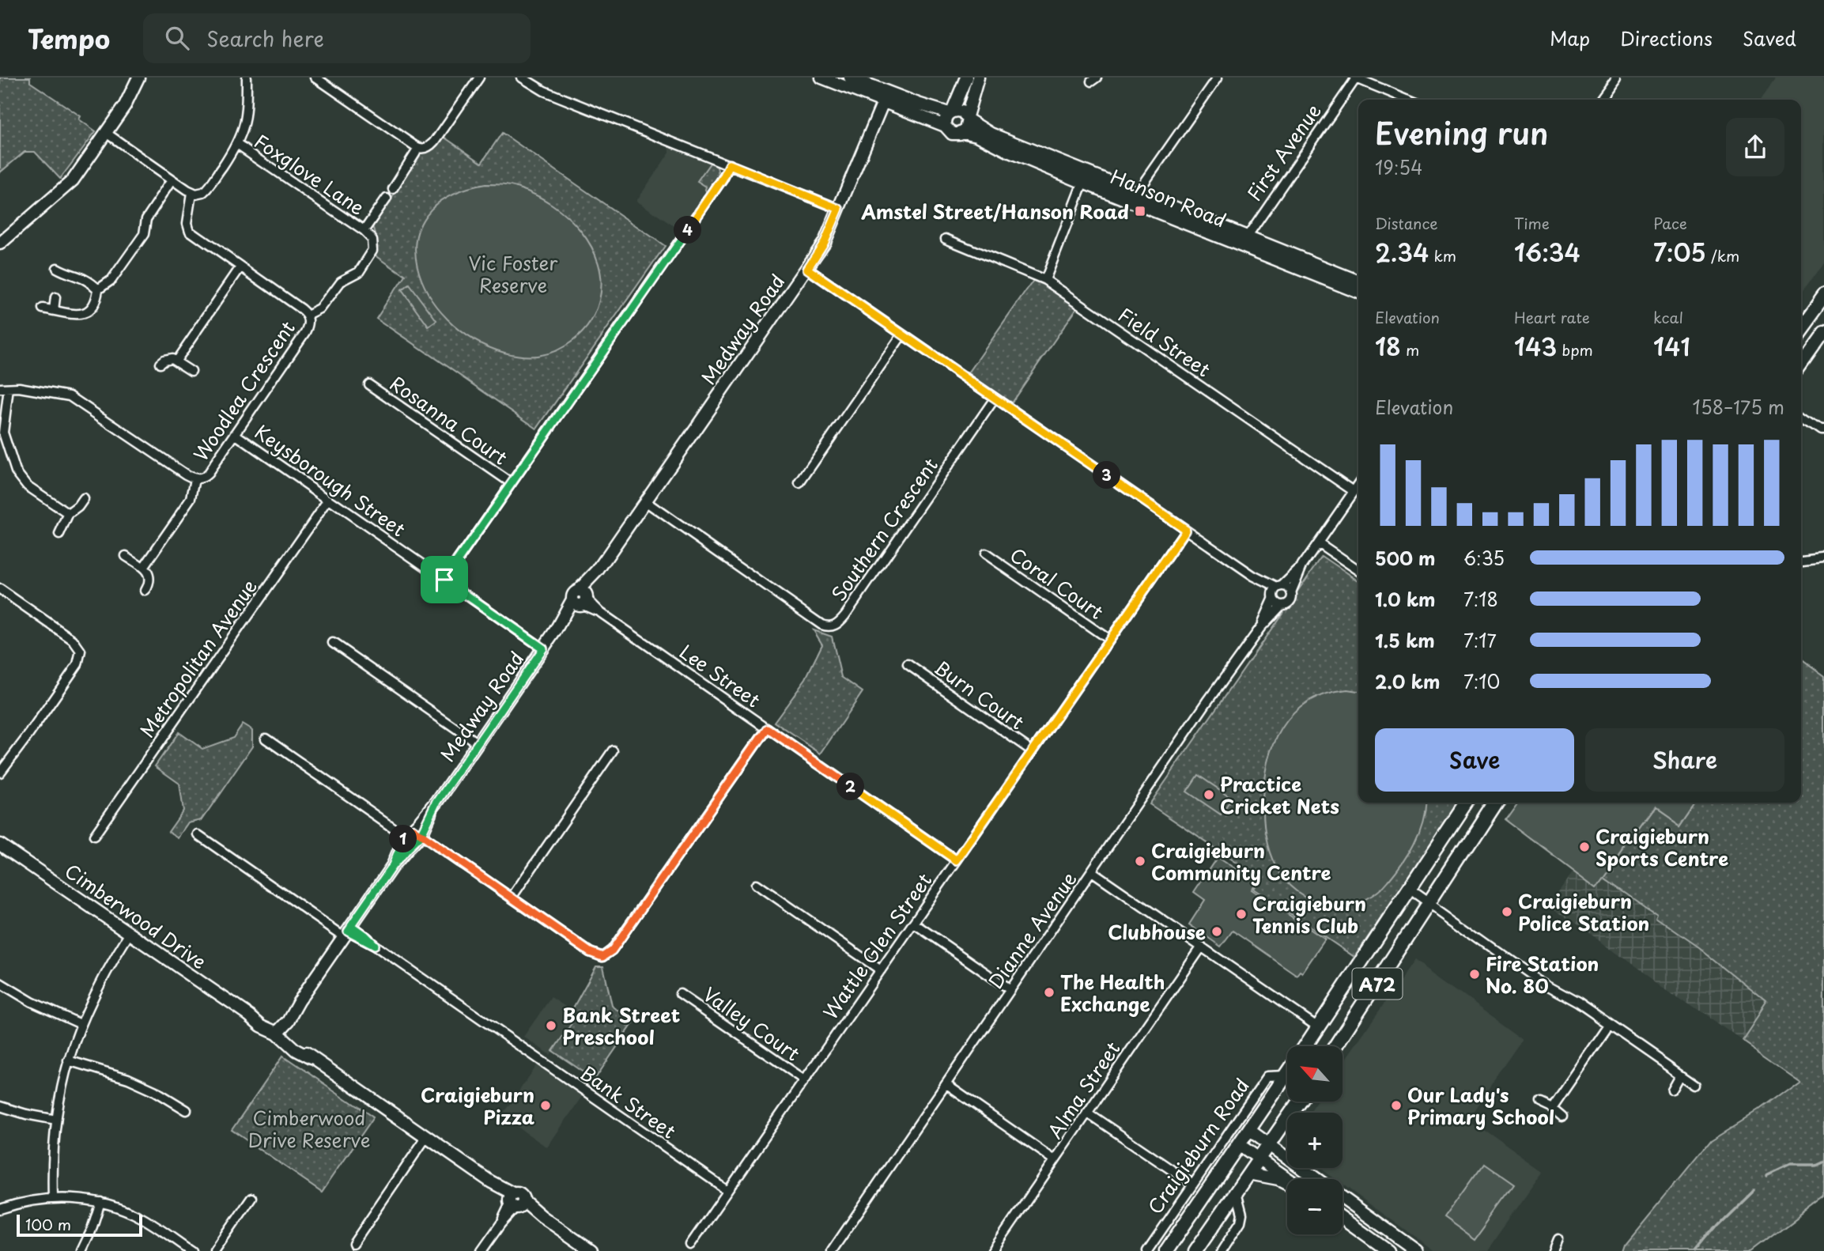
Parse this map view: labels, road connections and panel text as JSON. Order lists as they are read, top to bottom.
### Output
{
  "streets": {
    "main road": ["A72", "Craigieburn Road"],
    "street": [
      "First Avenue",
      "Foxglove Lane",
      "Hanson Road",
      "Medway Road",
      "Field Street",
      "Woodlea Crescent",
      "Rosanna Court",
      "Keysborough Street",
      "Southern Crescent",
      "Coral Court",
      "Metropolitan Avenue",
      "Lee Street",
      "Burn Court",
      "Cimberwood Drive",
      "Dianne Avenue",
      "Wattle Glen Street",
      "Valley Court",
      "Alma Street",
      "Bank Street"
    ]
  },
  "crossings": [
    ["First Avenue", "Hanson Road"],
    ["Foxglove Lane", "Woodlea Crescent"],
    ["Medway Road", "Keysborough Street"],
    ["Medway Road", "Southern Crescent"],
    ["Medway Road", "Lee Street"],
    ["Medway Road", "Cimberwood Drive"],
    ["Medway Road", "Bank Street"],
    ["Field Street", "Dianne Avenue"],
    ["Woodlea Crescent", "Keysborough Street"],
    ["Keysborough Street", "Metropolitan Avenue"],
    ["Coral Court", "Wattle Glen Street"],
    ["Lee Street", "Wattle Glen Street"],
    ["Burn Court", "Wattle Glen Street"],
    ["Wattle Glen Street", "Valley Court"],
    ["Wattle Glen Street", "Bank Street"]
  ],
  "parks": ["Vic Foster Reserve", "Cimberwood Drive Reserve"],
  "places": {
    "transit": ["Amstel Street/Hanson Road"],
    "other": [
      "Practice Cricket Nets",
      "Craigieburn Sports Centre",
      "Craigieburn Community Centre",
      "Craigieburn Police Station",
      "Craigieburn Tennis Club",
      "Clubhouse",
      "Fire Station No. 80",
      "The Health Exchange",
      "Bank Street Preschool",
      "Craigieburn Pizza",
      "Our Lady's Primary School"
    ]
  },
  "scale_bar": "100 m",
  "north": "top left",
  "page": {
    "header": "Tempo",
    "search": "Search here",
    "nav": ["Map", "Directions", "Saved"],
    "heading": ["Evening run", "19:54"],
    "stats": [
      ["Distance", "2.34 km"],
      ["Time", "16:34"],
      ["Pace", "7:05 /km"],
      ["Elevation", "18 m"],
      ["Heart rate", "143 bpm"],
      ["kcal", "141"]
    ],
    "pins": [
      "4",
      "3",
      "2",
      "1"
    ],
    "chart": ["Elevation", "158–175 m"],
    "list": [
      {
        "name": "500 m",
        "note": "6:35"
      },
      {
        "name": "1.0 km",
        "note": "7:18"
      },
      {
        "name": "1.5 km",
        "note": "7:17"
      },
      {
        "name": "2.0 km",
        "note": "7:10"
      }
    ],
    "buttons": ["Save", "Share"],
    "map_buttons": ["+", "−"],
    "scale": "100 m"
  }
}
